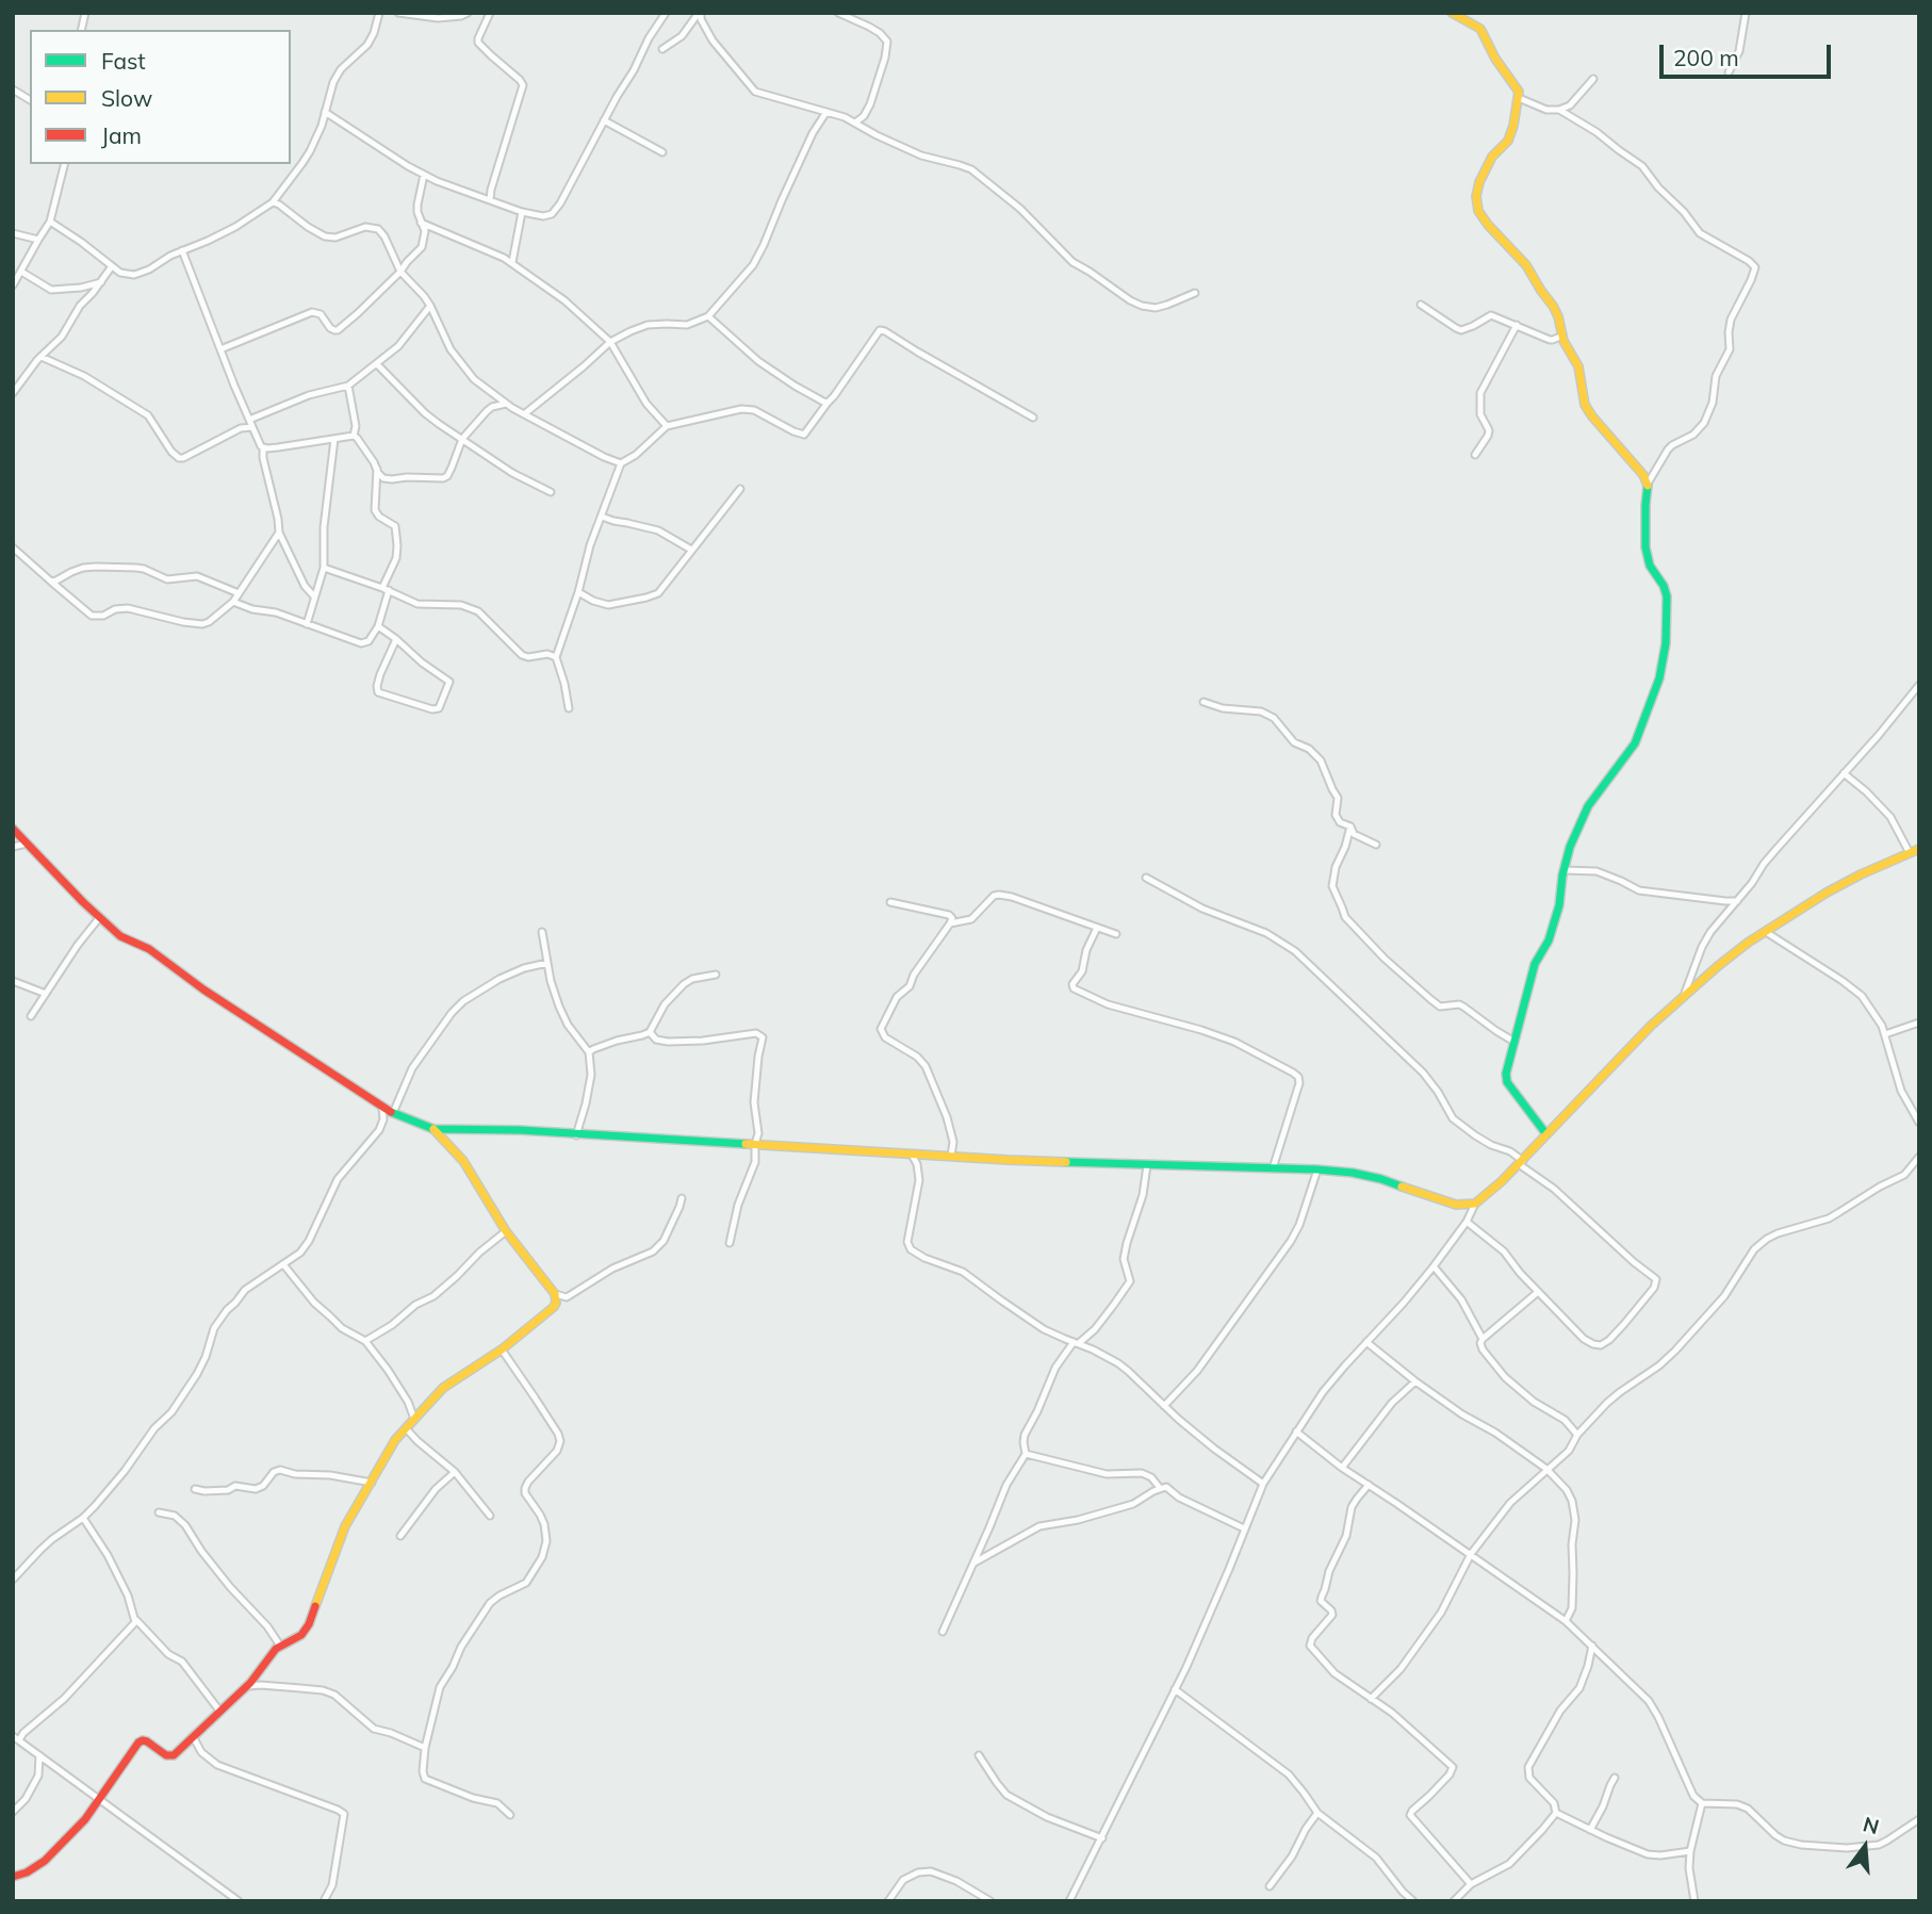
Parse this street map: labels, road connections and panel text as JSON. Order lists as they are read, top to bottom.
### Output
{
  "legend": ["Fast", "Slow", "Jam"],
  "scale_bar": "200 m",
  "north": "top"
}
